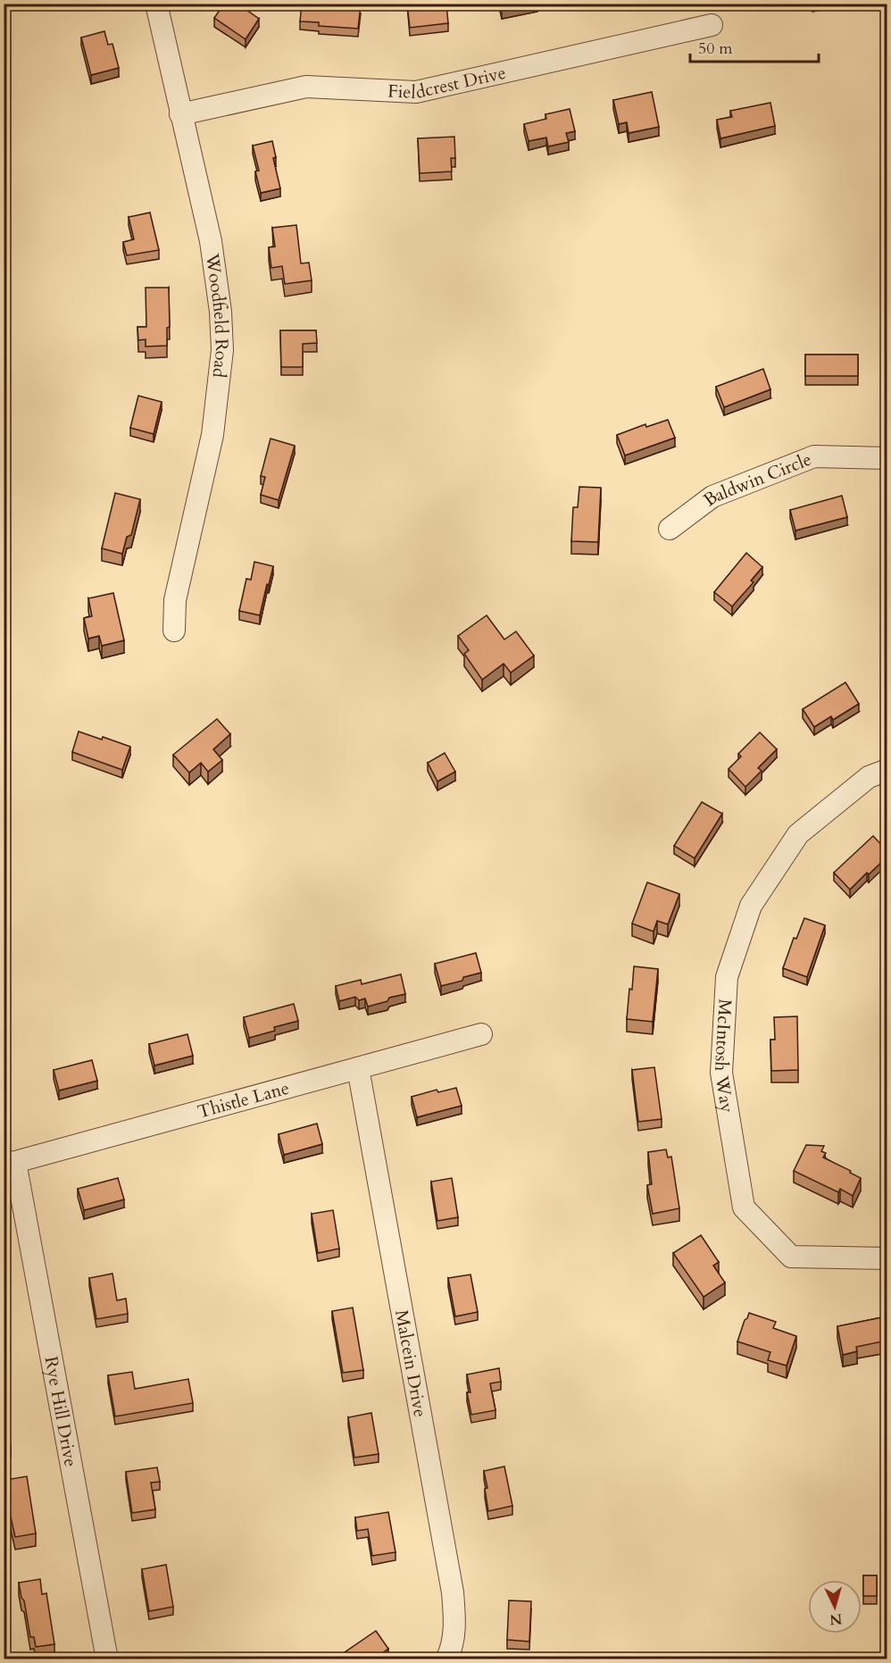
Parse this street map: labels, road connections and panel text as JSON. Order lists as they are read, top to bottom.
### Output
{
  "streets": {
    "street": [
      "Fieldcrest Drive",
      "Woodfield Road",
      "Baldwin Circle",
      "McIntosh Way",
      "Thistle Lane",
      "Malcein Drive",
      "Rye Hill Drive"
    ]
  },
  "crossings": [
    ["Fieldcrest Drive", "Woodfield Road"],
    ["Thistle Lane", "Malcein Drive"],
    ["Thistle Lane", "Rye Hill Drive"]
  ],
  "scale_bar": "50 m",
  "north": "bottom"
}
